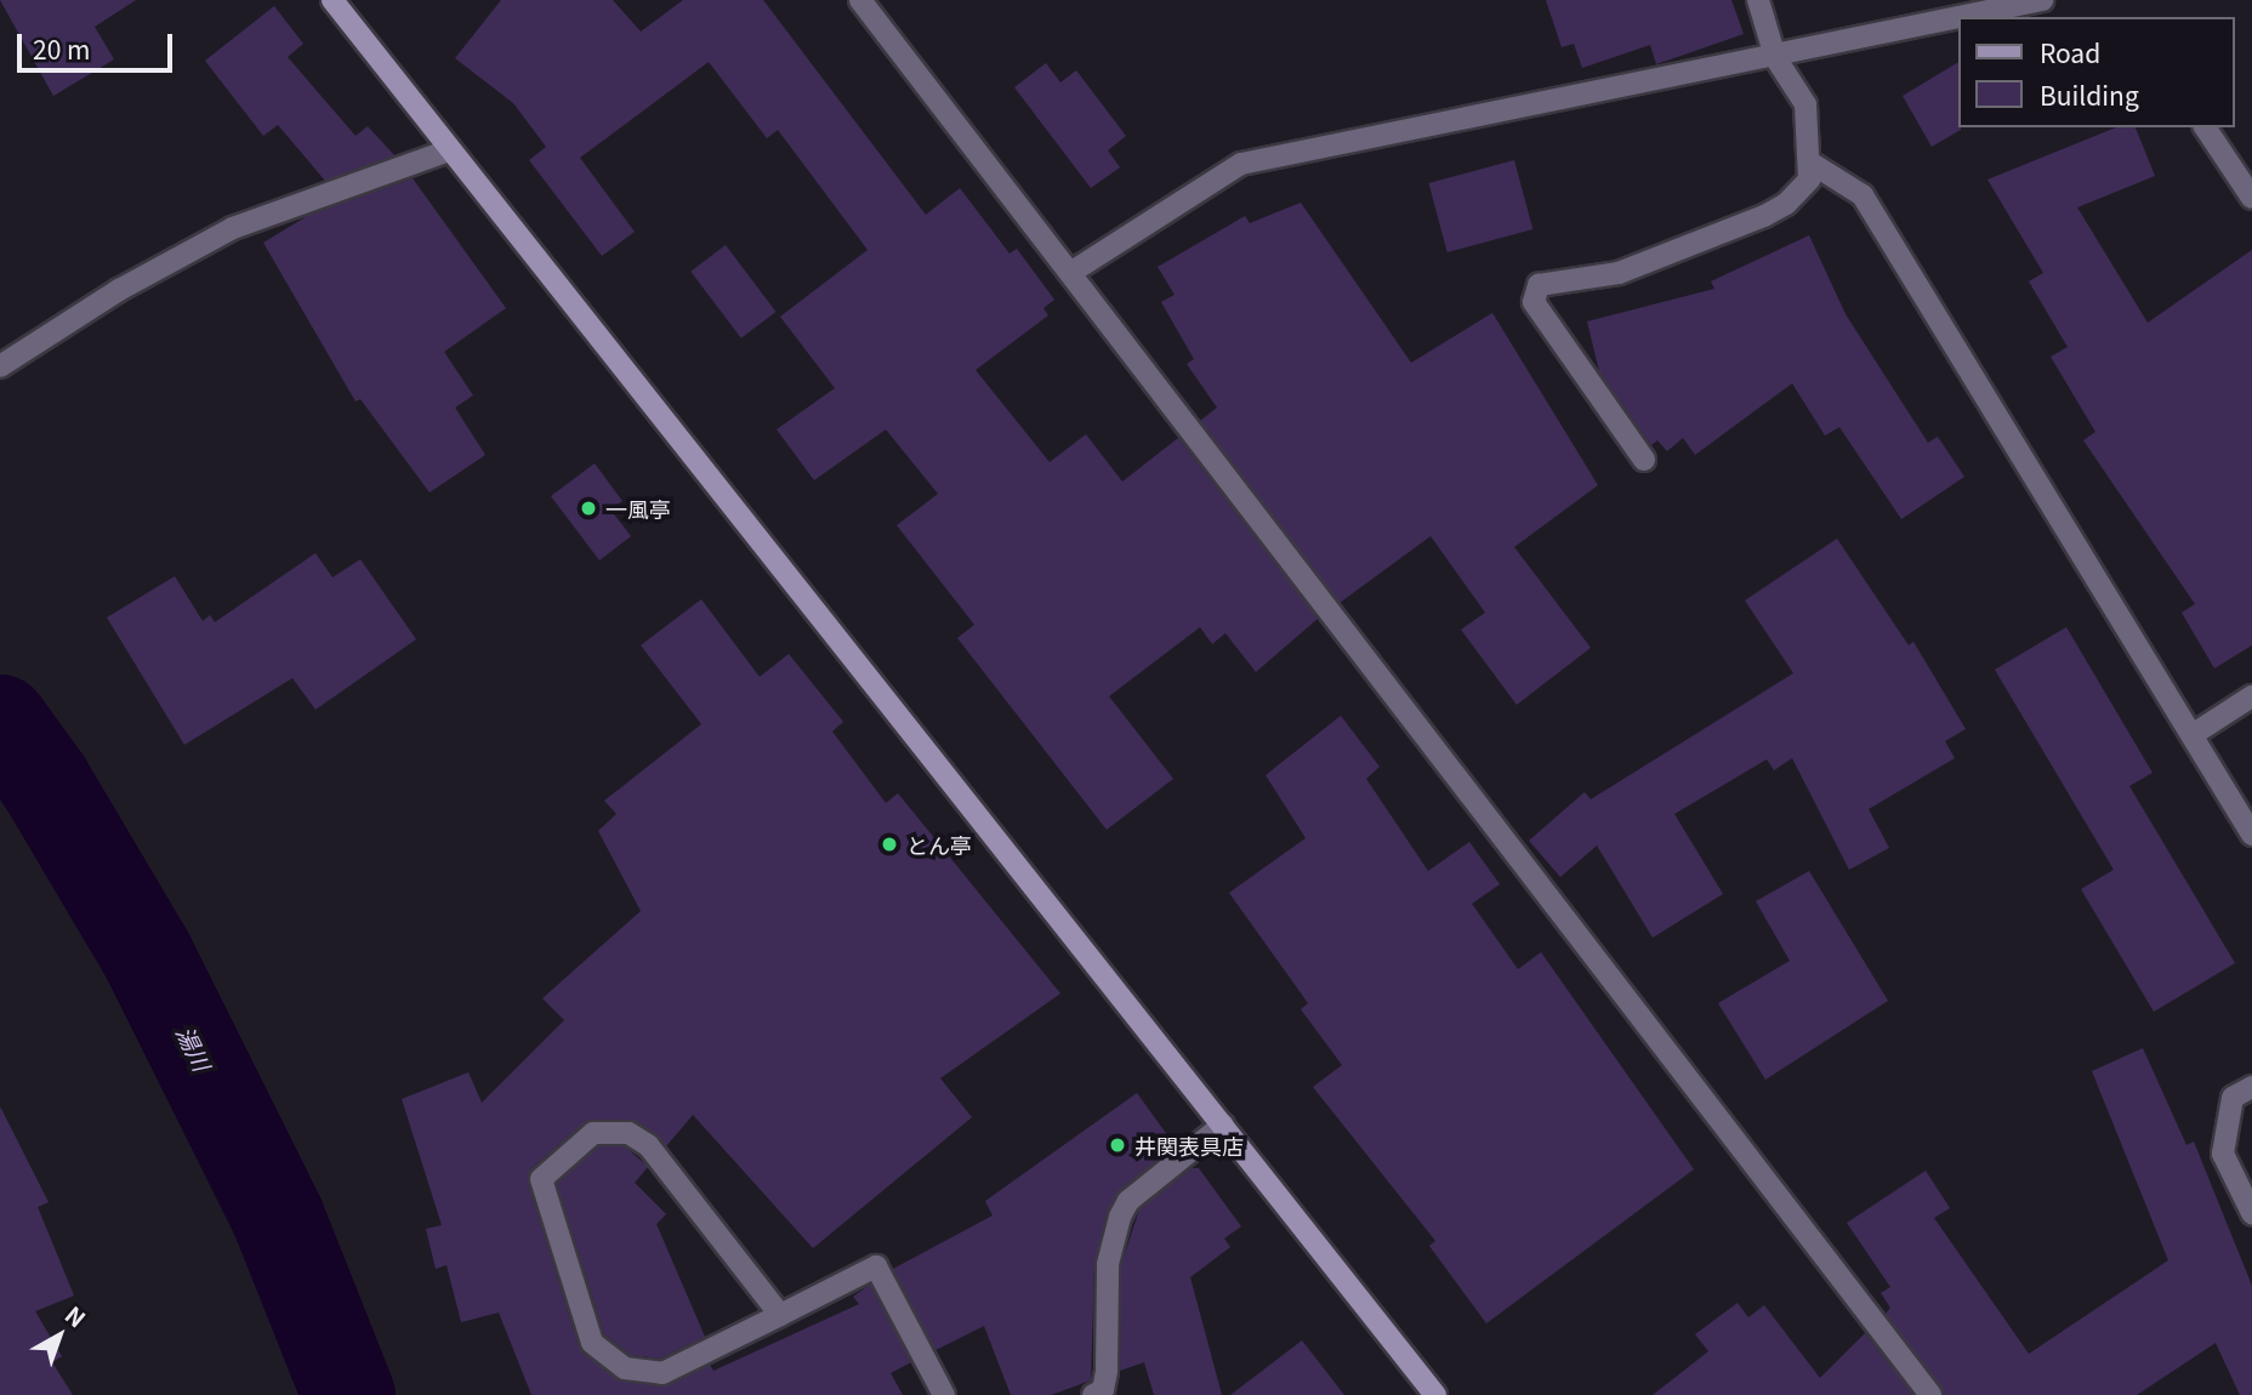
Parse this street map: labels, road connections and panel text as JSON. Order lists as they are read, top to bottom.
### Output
{
  "water": ["湯川"],
  "places": ["一風亭", "とん亭", "井関表具店"],
  "legend": ["Road", "Building"],
  "scale_bar": "20 m",
  "north": "top right"
}
